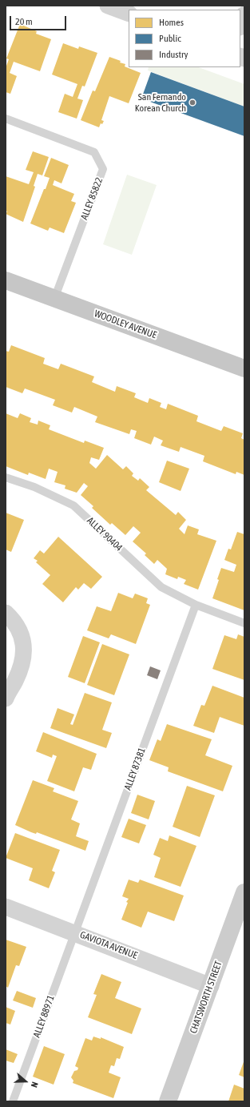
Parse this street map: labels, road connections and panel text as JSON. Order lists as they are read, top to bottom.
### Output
{
  "streets": {
    "main road": ["WOODLEY AVENUE", "CHATSWORTH STREET"],
    "street": ["GAVIOTA AVENUE"],
    "lane": [
      "ALLEY 85822",
      "ALLEY 90404",
      "ALLEY 87381",
      "ALLEY 88971"
    ]
  },
  "crossings": [
    ["ALLEY 85822", "WOODLEY AVENUE"],
    ["ALLEY 90404", "ALLEY 87381"],
    ["ALLEY 87381", "GAVIOTA AVENUE"],
    ["ALLEY 87381", "ALLEY 88971"],
    ["GAVIOTA AVENUE", "CHATSWORTH STREET"],
    ["GAVIOTA AVENUE", "ALLEY 88971"]
  ],
  "places": ["San Fernando Korean Church"],
  "legend": ["Homes", "Public", "Industry"],
  "scale_bar": "20 m",
  "north": "right"
}
